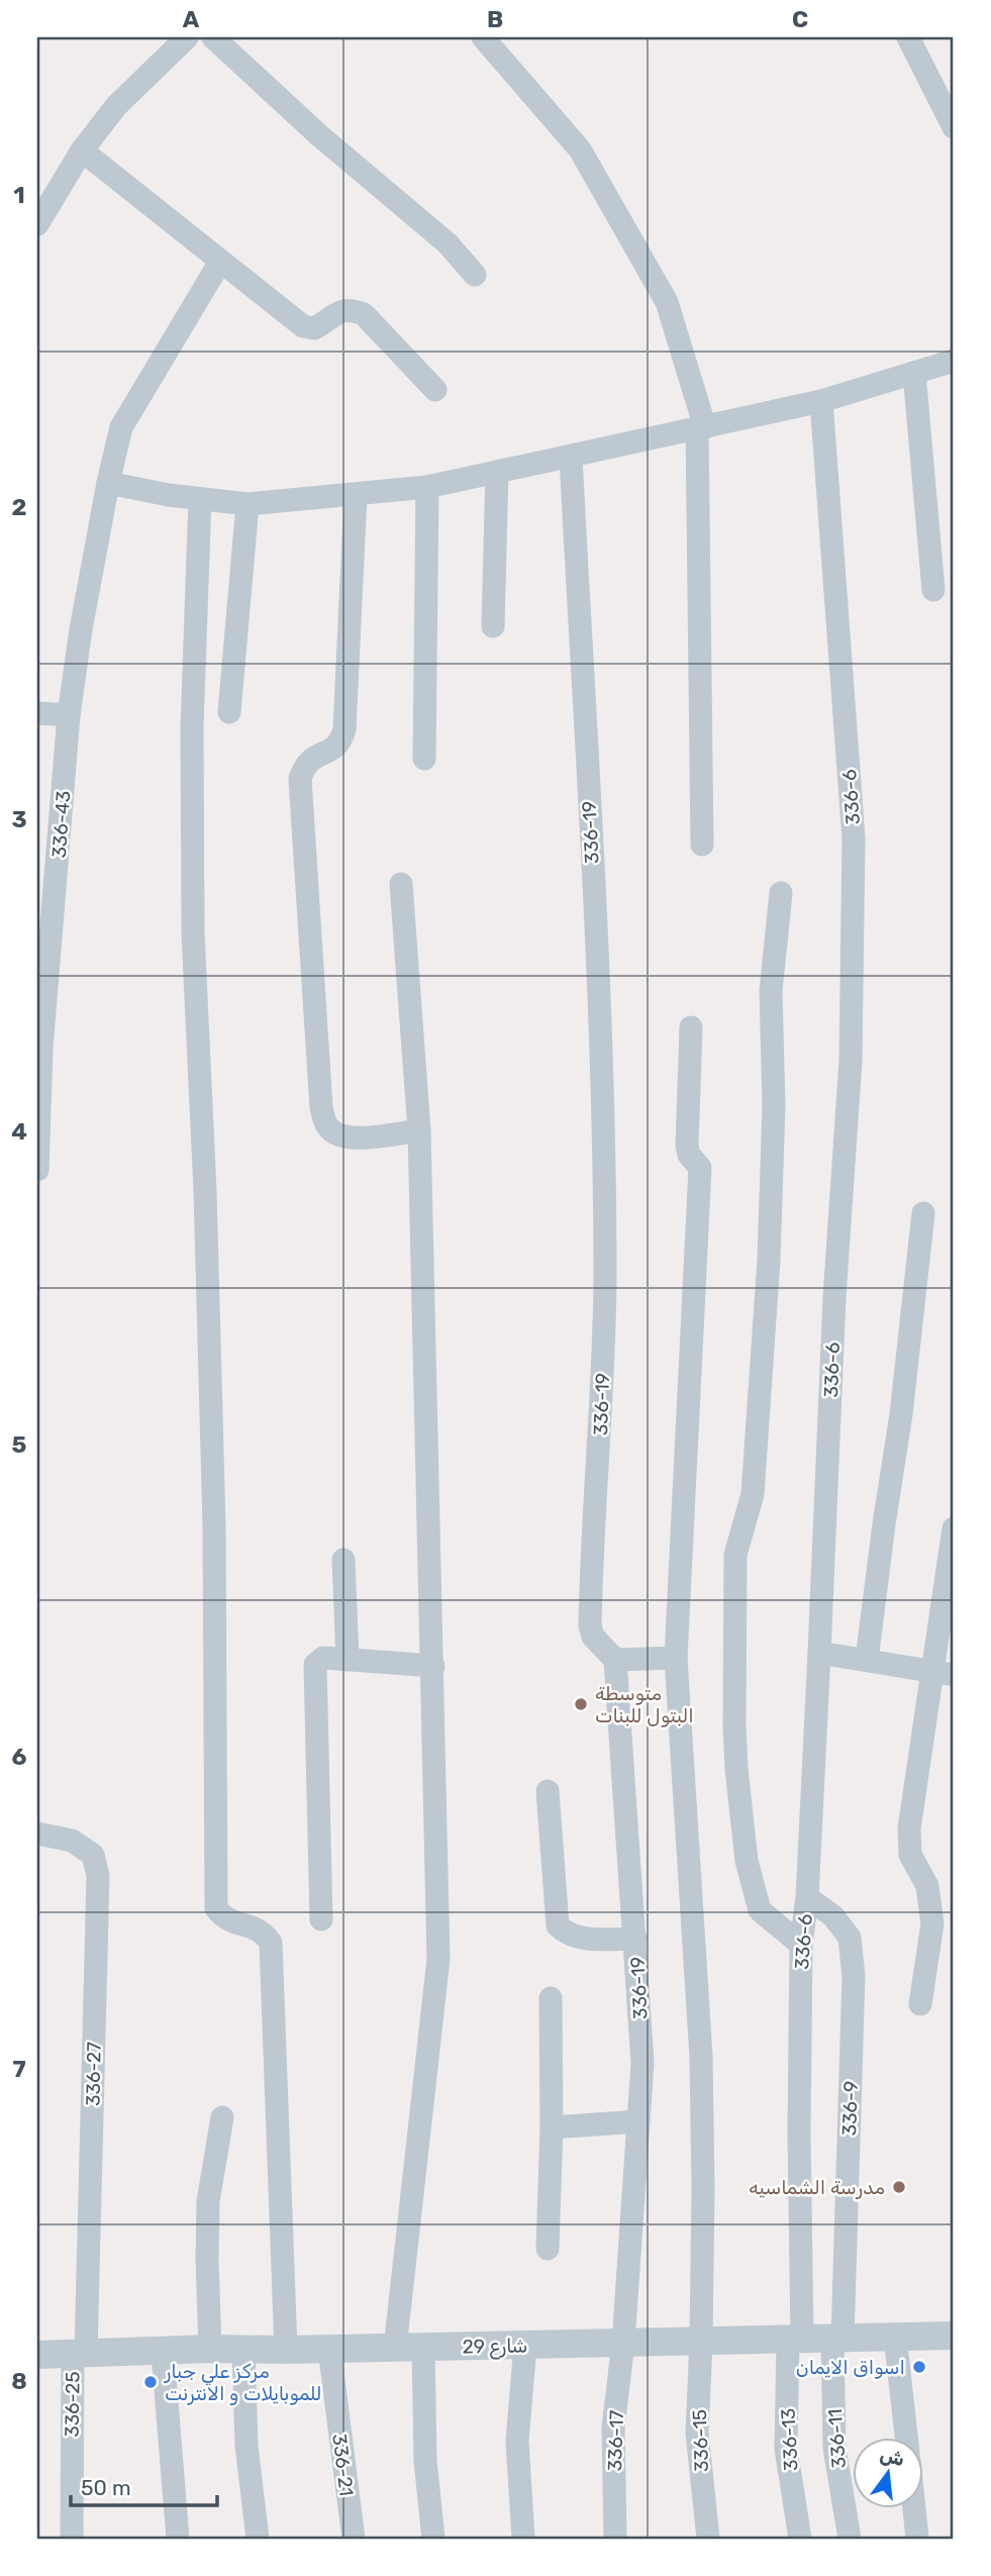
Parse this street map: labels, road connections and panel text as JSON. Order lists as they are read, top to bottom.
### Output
{
  "streets": {
    "street": [
      "336-6",
      "336-43",
      "336-19",
      "336-27",
      "336-9",
      "شارع 29",
      "336-25",
      "336-11",
      "336-13",
      "336-17",
      "336-15",
      "336-21"
    ]
  },
  "crossings": [
    ["336-6", "336-9"],
    ["336-6", "شارع 29"],
    ["336-6", "336-13"],
    ["336-19", "شارع 29"],
    ["336-19", "336-17"],
    ["336-27", "شارع 29"],
    ["336-27", "336-25"],
    ["336-9", "شارع 29"],
    ["336-9", "336-11"],
    ["شارع 29", "336-25"],
    ["شارع 29", "336-11"],
    ["شارع 29", "336-13"],
    ["شارع 29", "336-17"],
    ["شارع 29", "336-15"],
    ["شارع 29", "336-21"]
  ],
  "places": [
    "متوسطة البتول للبنات",
    "مدرسة الشماسيه",
    "اسواق الايمان",
    "مركز علي جبار للموبايلات و الانترنت"
  ],
  "scale_bar": "50 m",
  "north": "top",
  "grid": {
    "columns": ["A", "B", "C"],
    "rows": [
      "1",
      "2",
      "3",
      "4",
      "5",
      "6",
      "7",
      "8"
    ]
  }
}
